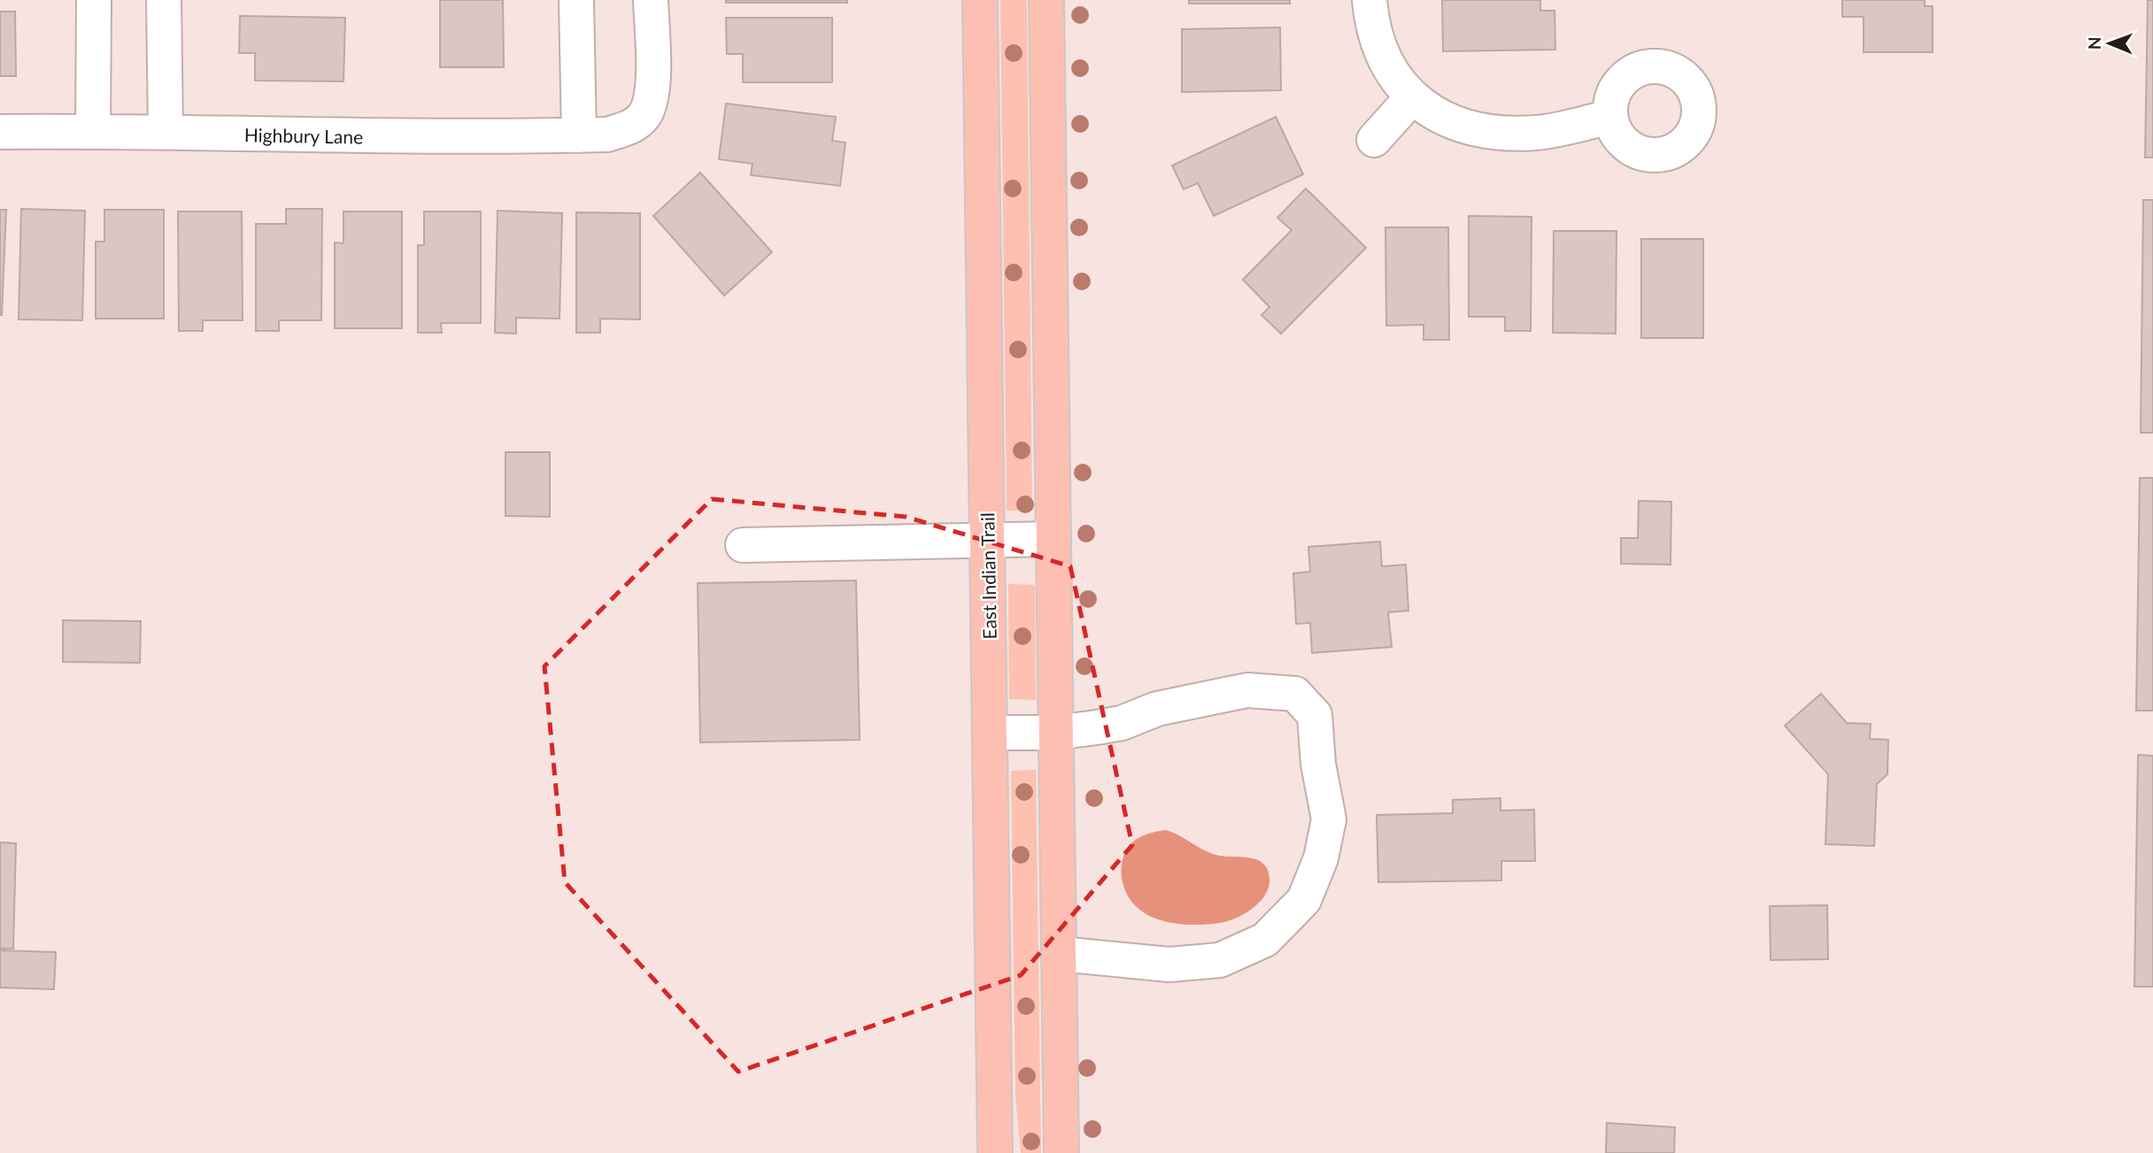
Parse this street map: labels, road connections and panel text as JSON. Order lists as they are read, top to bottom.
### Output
{
  "streets": {
    "main road": ["East Indian Trail"],
    "street": ["Highbury Lane"]
  },
  "north": "left"
}
